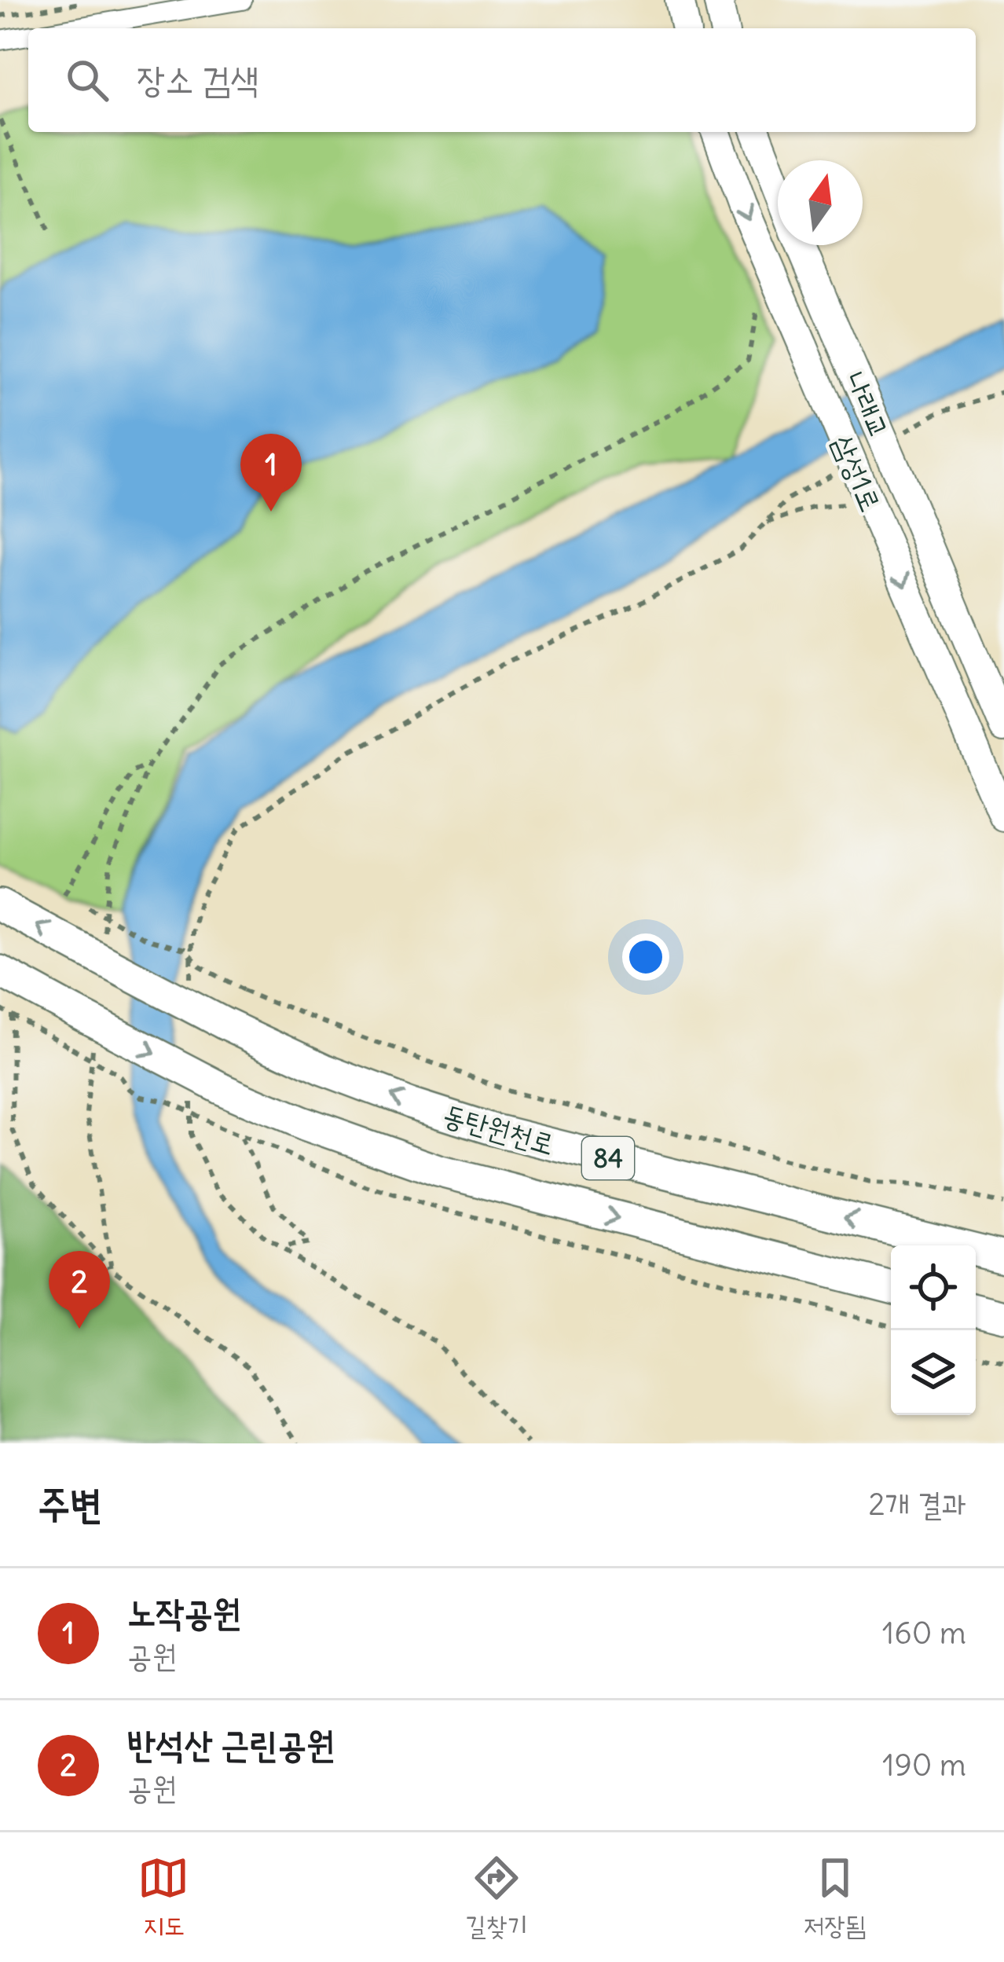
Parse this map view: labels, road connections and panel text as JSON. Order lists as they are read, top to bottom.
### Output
{
  "streets": {
    "main road": ["동탄원천로", "84"],
    "street": ["나래교", "삼성1로"]
  },
  "crossings": [
    ["나래교", "삼성1로"],
    ["동탄원천로", "84"]
  ],
  "north": "top",
  "page": {
    "search": "장소 검색",
    "pins": ["1", "2"],
    "heading": ["주변", "2개 결과"],
    "list": [
      {
        "mark": "1",
        "name": "노작공원",
        "note": "공원",
        "value": "160 m"
      },
      {
        "mark": "2",
        "name": "반석산 근린공원",
        "note": "공원",
        "value": "190 m"
      }
    ],
    "nav": ["지도", "길찾기", "저장됨"]
  }
}
